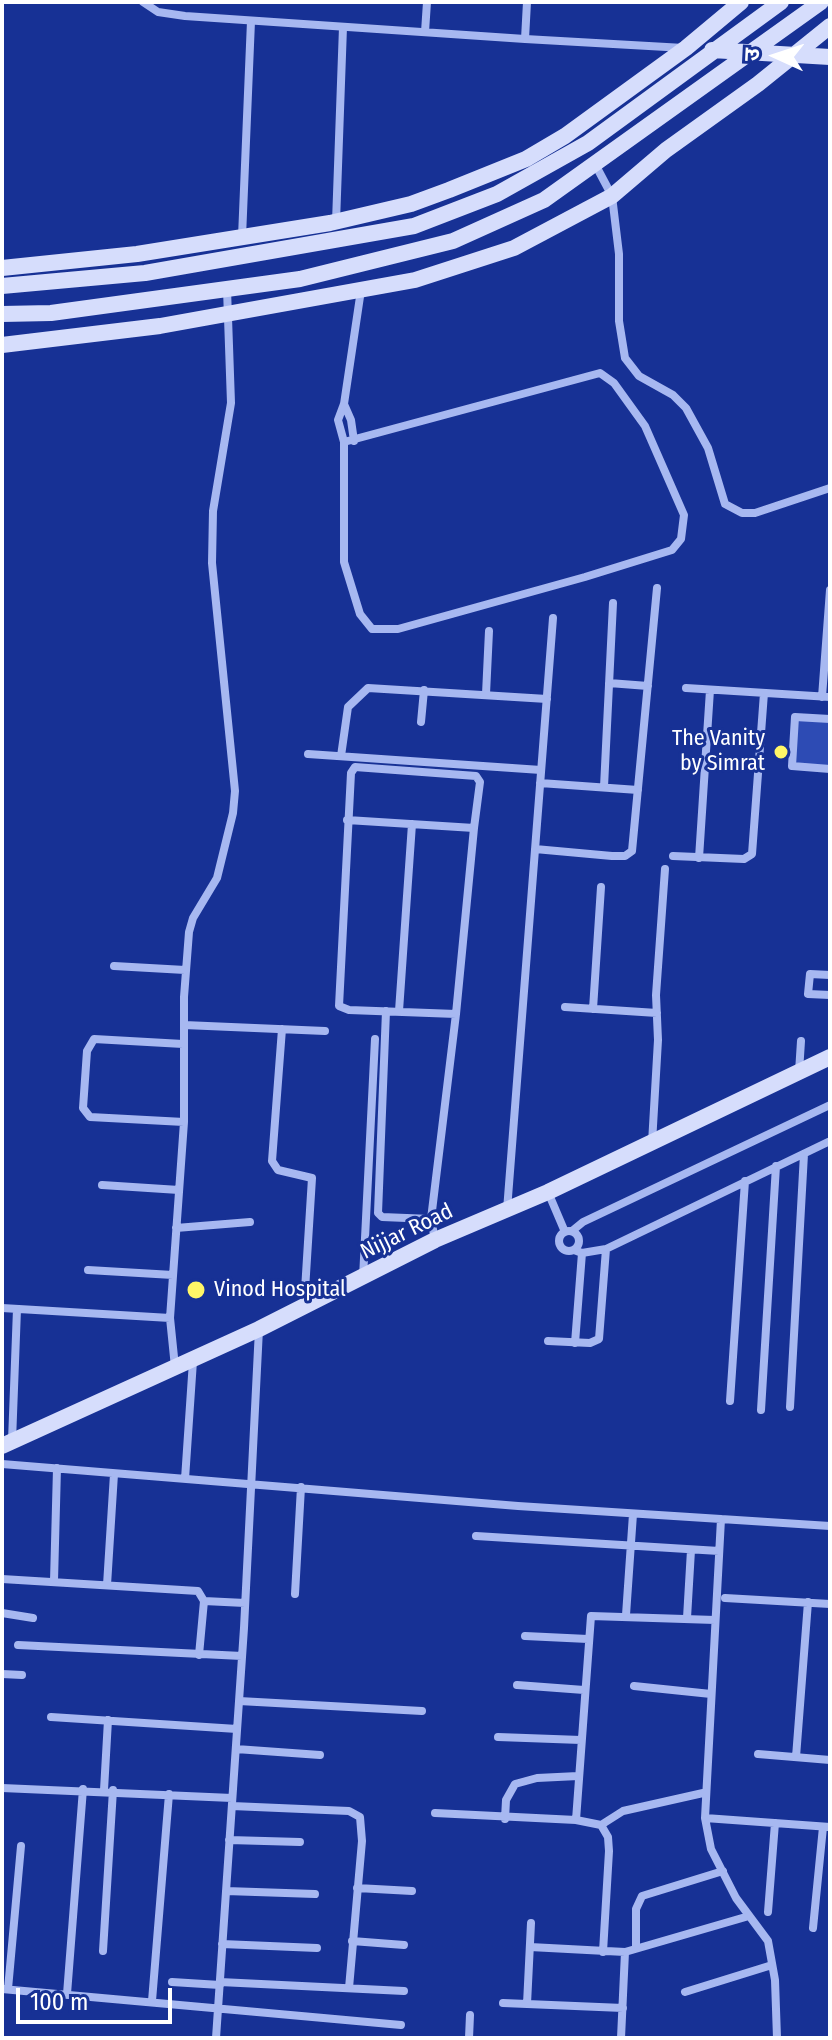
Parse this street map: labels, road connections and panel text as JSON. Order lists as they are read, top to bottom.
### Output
{
  "streets": {
    "street": ["Nijjar Road"]
  },
  "places": ["The Vanity by Simrat", "Vinod Hospital"],
  "scale_bar": "100 m",
  "north": "left"
}
